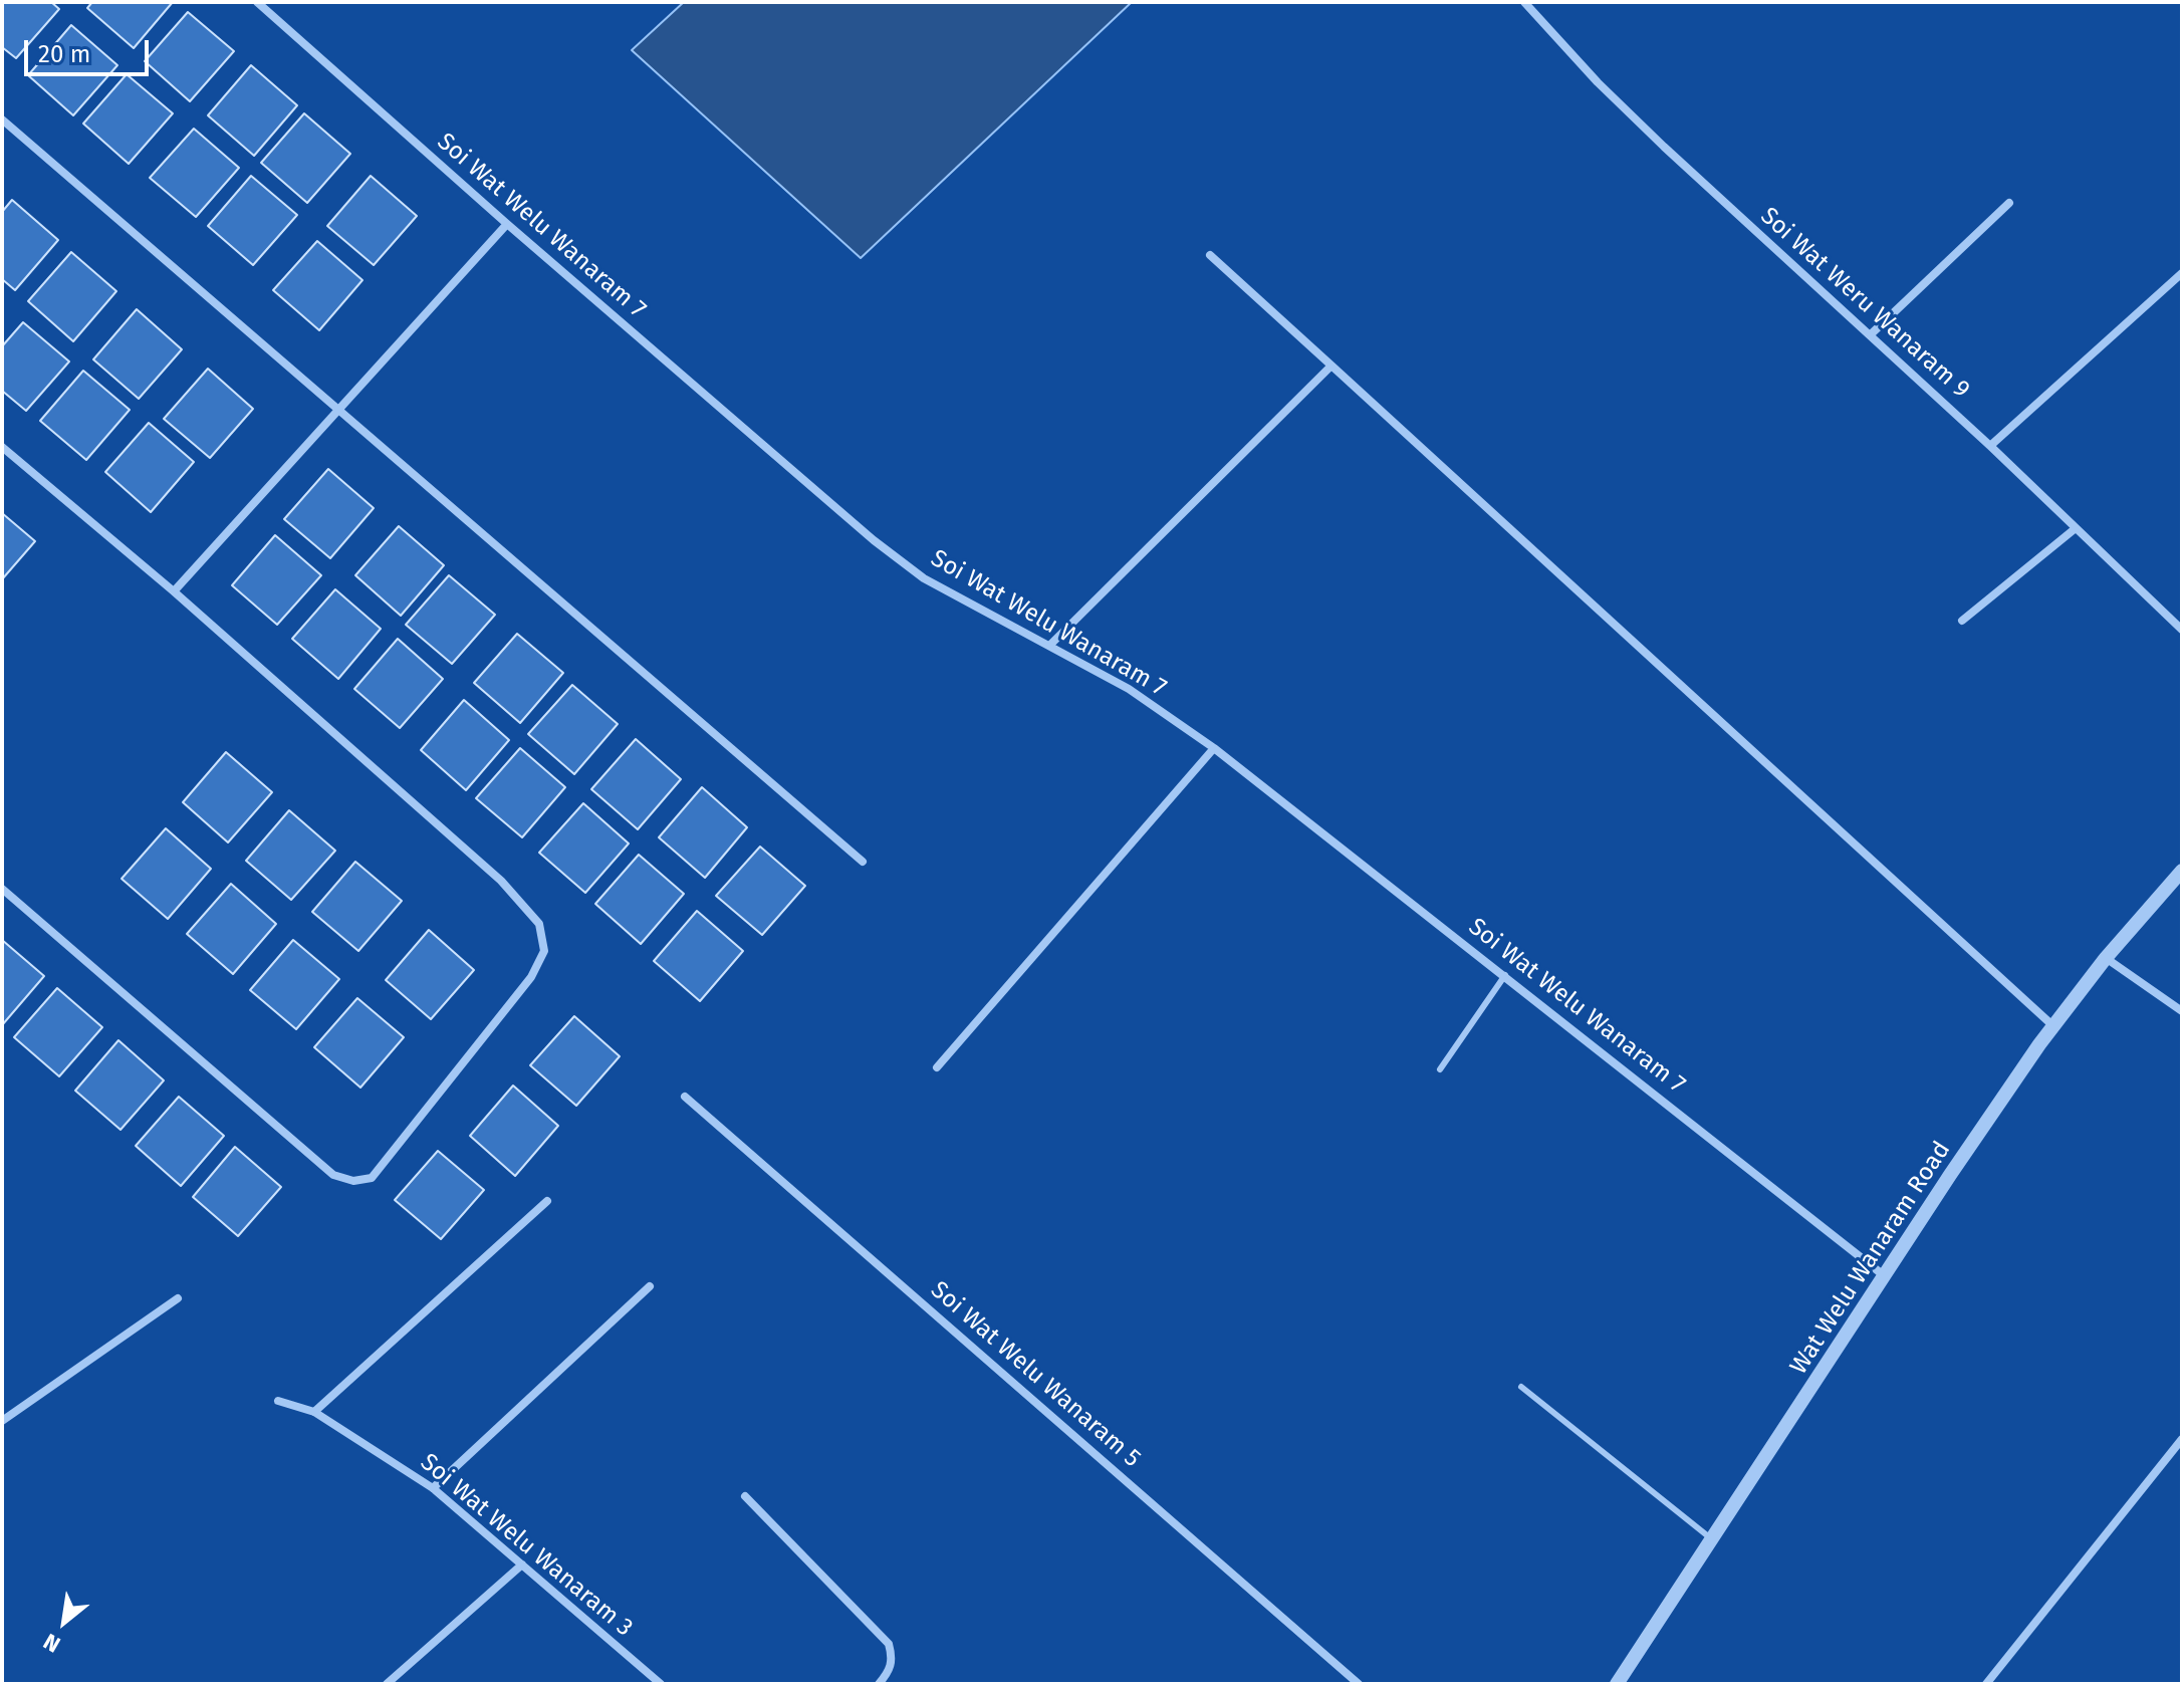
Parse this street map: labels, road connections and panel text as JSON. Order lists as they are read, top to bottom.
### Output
{
  "streets": {
    "street": [
      "Soi Wat Welu Wanaram 7",
      "Soi Wat Weru Wanaram 9",
      "Wat Welu Wanaram Road",
      "Soi Wat Welu Wanaram 5",
      "Soi Wat Welu Wanaram 3"
    ]
  },
  "crossings": [
    ["Soi Wat Welu Wanaram 7", "Wat Welu Wanaram Road"]
  ],
  "scale_bar": "20 m",
  "north": "bottom left"
}
